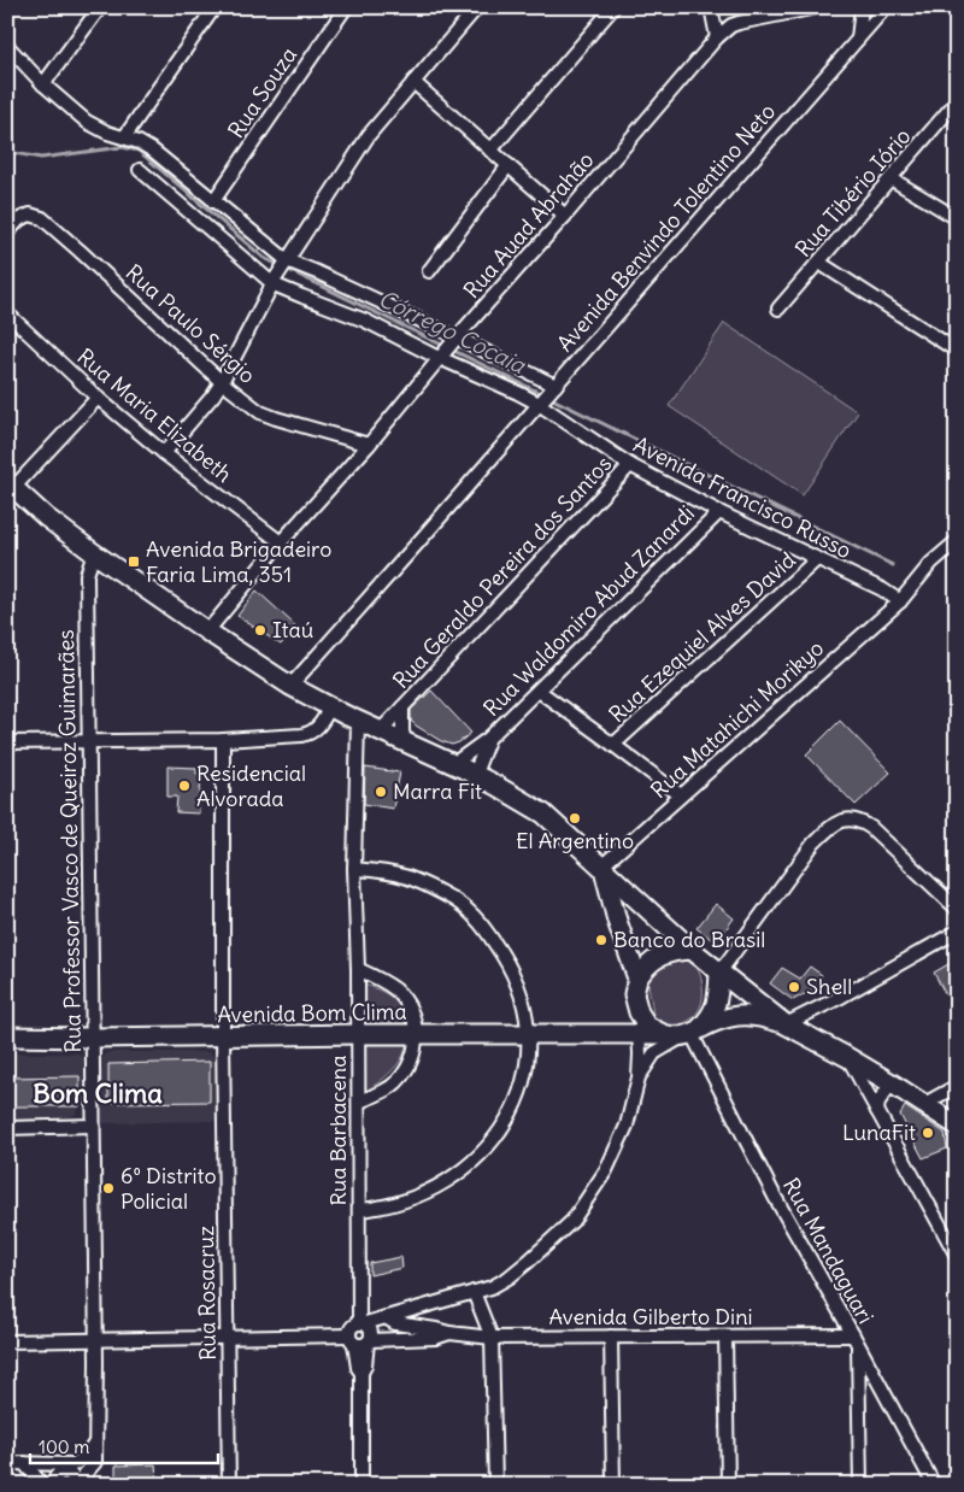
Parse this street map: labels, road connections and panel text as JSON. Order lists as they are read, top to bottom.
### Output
{
  "streets": {
    "main road": ["Avenida Bom Clima"],
    "street": [
      "Rua Souza",
      "Rua Tibério Iório",
      "Rua Auad Abrahão",
      "Avenida Benvindo Tolentino Neto",
      "Rua Paulo Sérgio",
      "Rua Maria Elizabeth",
      "Avenida Francisco Russo",
      "Rua Geraldo Pereira dos Santos",
      "Rua Waldomiro Abud Zanardi",
      "Rua Ezequiel Alves David",
      "Rua Matahichi Morikyo",
      "Rua Professor Vasco de Queiroz Guimarães",
      "Rua Barbacena",
      "Rua Mandaguari",
      "Rua Rosacruz",
      "Avenida Gilberto Dini"
    ]
  },
  "crossings": [
    ["Rua Auad Abrahão", "Rua Paulo Sérgio"],
    ["Rua Auad Abrahão", "Rua Maria Elizabeth"],
    ["Rua Auad Abrahão", "Avenida Francisco Russo"],
    ["Avenida Benvindo Tolentino Neto", "Avenida Francisco Russo"],
    ["Avenida Francisco Russo", "Rua Geraldo Pereira dos Santos"],
    ["Avenida Francisco Russo", "Rua Waldomiro Abud Zanardi"],
    ["Avenida Francisco Russo", "Rua Ezequiel Alves David"],
    ["Avenida Francisco Russo", "Rua Matahichi Morikyo"],
    ["Rua Professor Vasco de Queiroz Guimarães", "Avenida Bom Clima"],
    ["Avenida Bom Clima", "Rua Barbacena"],
    ["Avenida Bom Clima", "Rua Mandaguari"],
    ["Avenida Bom Clima", "Rua Rosacruz"],
    ["Rua Barbacena", "Avenida Gilberto Dini"],
    ["Rua Mandaguari", "Avenida Gilberto Dini"]
  ],
  "districts": ["Bom Clima"],
  "water": ["Córrego Cocaia"],
  "places": {
    "transit": ["Avenida Brigadeiro Faria Lima, 351"],
    "other": [
      "Itaú",
      "Residencial Alvorada",
      "Marra Fit",
      "El Argentino",
      "Banco do Brasil",
      "Shell",
      "LunaFit",
      "6º Distrito Policial"
    ]
  },
  "scale_bar": "100 m"
}
